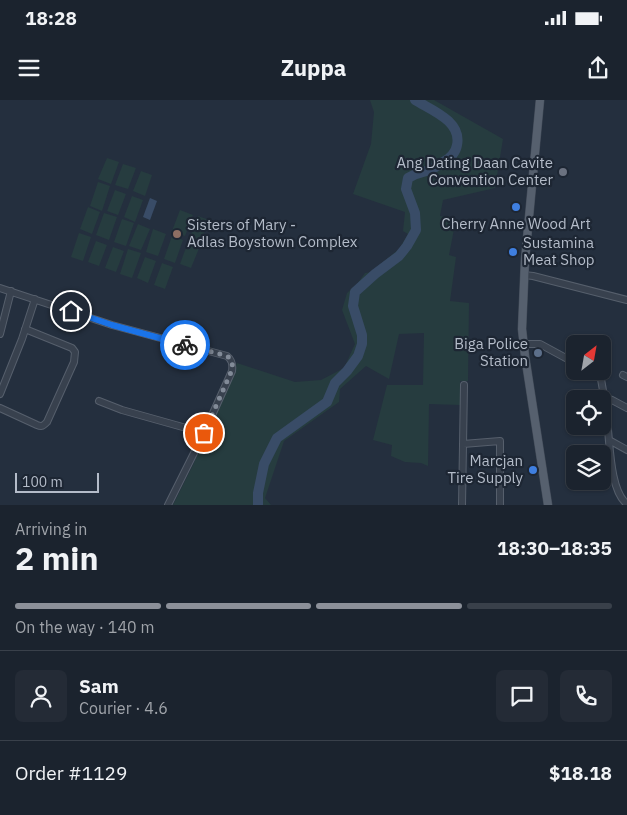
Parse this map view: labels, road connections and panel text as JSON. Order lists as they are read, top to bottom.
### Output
{
  "places": [
    "Ang Dating Daan Cavite Convention Center",
    "Cherry Anne Wood Art",
    "Sisters of Mary - Adlas Boystown Complex",
    "Sustamina Meat Shop",
    "Biga Police Station",
    "Marcjan Tire Supply"
  ],
  "scale_bar": "100 m",
  "north": "top right",
  "page": {
    "status": "18:28",
    "header": "Zuppa",
    "scale": "100 m",
    "heading": ["2 min", "Arriving in", "18:30–18:35"],
    "panel": [
      "Sam",
      "Courier · 4.6",
      "Order #1129",
      "$18.18"
    ],
    "bar": "On the way · 140 m"
  }
}
